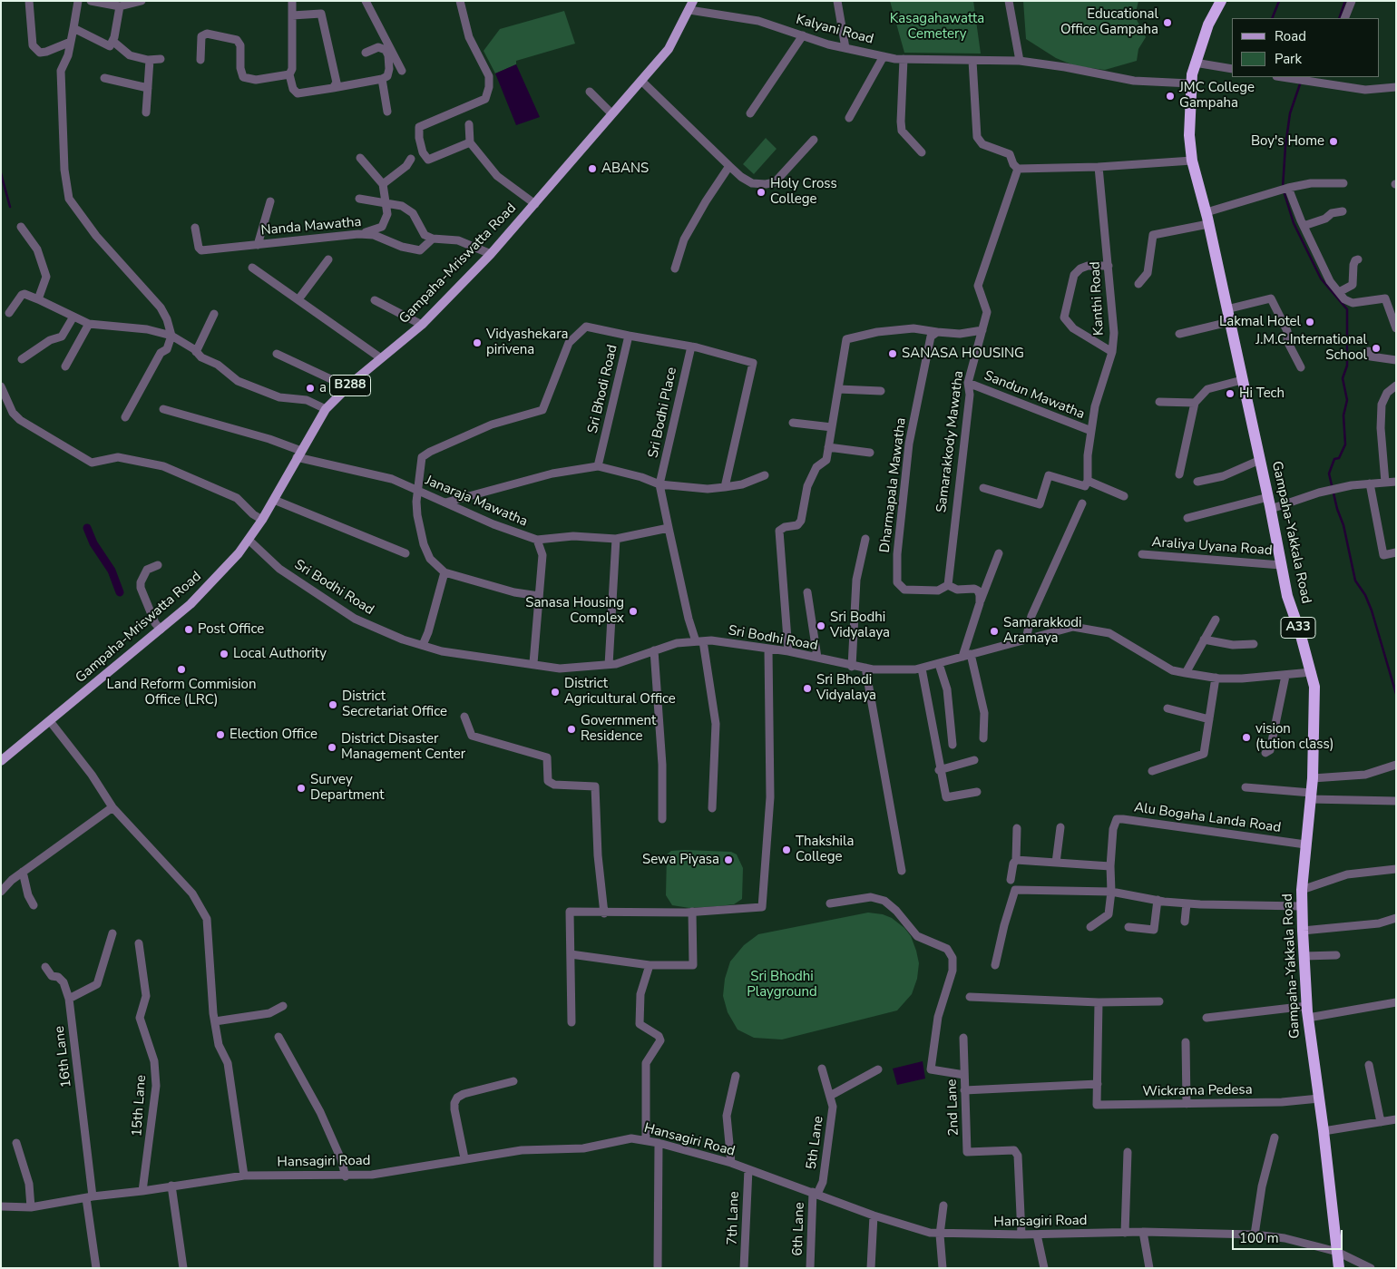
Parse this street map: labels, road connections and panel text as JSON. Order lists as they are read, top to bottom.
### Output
{
  "streets": {
    "highway": ["Gampaha-Yakkala Road", "A33"],
    "main road": ["Gampaha-Mriswatta Road", "B288"],
    "street": [
      "Kalyani Road",
      "Nanda Mawatha",
      "Kanthi Road",
      "Sri Bhodi Road",
      "Sandun Mawatha",
      "Sri Bodhi Place",
      "Samarakkody Mawatha",
      "Dharmapala Mawatha",
      "Janaraja Mawatha",
      "Araliya Uyana Road",
      "Sri Bodhi Road",
      "Alu Bogaha Landa Road",
      "16th Lane",
      "Wickrama Pedesa",
      "15th Lane",
      "2nd Lane",
      "Hansagiri Road",
      "5th Lane",
      "7th Lane",
      "6th Lane"
    ]
  },
  "crossings": [
    ["Kalyani Road", "Gampaha-Mriswatta Road"],
    ["Kalyani Road", "Gampaha-Yakkala Road"],
    ["Gampaha-Mriswatta Road", "Janaraja Mawatha"],
    ["Gampaha-Mriswatta Road", "Sri Bodhi Road"],
    ["Kanthi Road", "Sandun Mawatha"],
    ["Sri Bhodi Road", "Janaraja Mawatha"],
    ["Sandun Mawatha", "Samarakkody Mawatha"],
    ["Samarakkody Mawatha", "Dharmapala Mawatha"],
    ["Gampaha-Yakkala Road", "Araliya Uyana Road"],
    ["Gampaha-Yakkala Road", "Sri Bodhi Road"],
    ["Gampaha-Yakkala Road", "Alu Bogaha Landa Road"],
    ["Gampaha-Yakkala Road", "Wickrama Pedesa"],
    ["Gampaha-Yakkala Road", "Hansagiri Road"],
    ["16th Lane", "Hansagiri Road"],
    ["15th Lane", "Hansagiri Road"],
    ["2nd Lane", "Hansagiri Road"],
    ["Hansagiri Road", "5th Lane"],
    ["Hansagiri Road", "7th Lane"],
    ["Hansagiri Road", "6th Lane"],
    ["5th Lane", "6th Lane"]
  ],
  "parks": ["Kasagahawatta Cemetery", "Sri Bhodhi Playground"],
  "places": [
    "Educational Office Gampaha",
    "JMC College Gampaha",
    "Boy's Home",
    "ABANS",
    "Holy Cross College",
    "Lakmal Hotel",
    "Vidyashekara pirivena",
    "J.M.C.International School",
    "SANASA HOUSING",
    "a",
    "Hi Tech",
    "Sanasa Housing Complex",
    "Sri Bodhi Vidyalaya",
    "Post Office",
    "Samarakkodi Aramaya",
    "Local Authority",
    "Land Reform Commision Office (LRC)",
    "Sri Bhodi Vidyalaya",
    "District Agricultural Office",
    "District Secretariat Office",
    "Government Residence",
    "Election Office",
    "vision (tution class)",
    "District Disaster Management Center",
    "Survey Department",
    "Thakshila College",
    "Sewa Piyasa"
  ],
  "legend": ["Road", "Park"],
  "scale_bar": "100 m"
}
